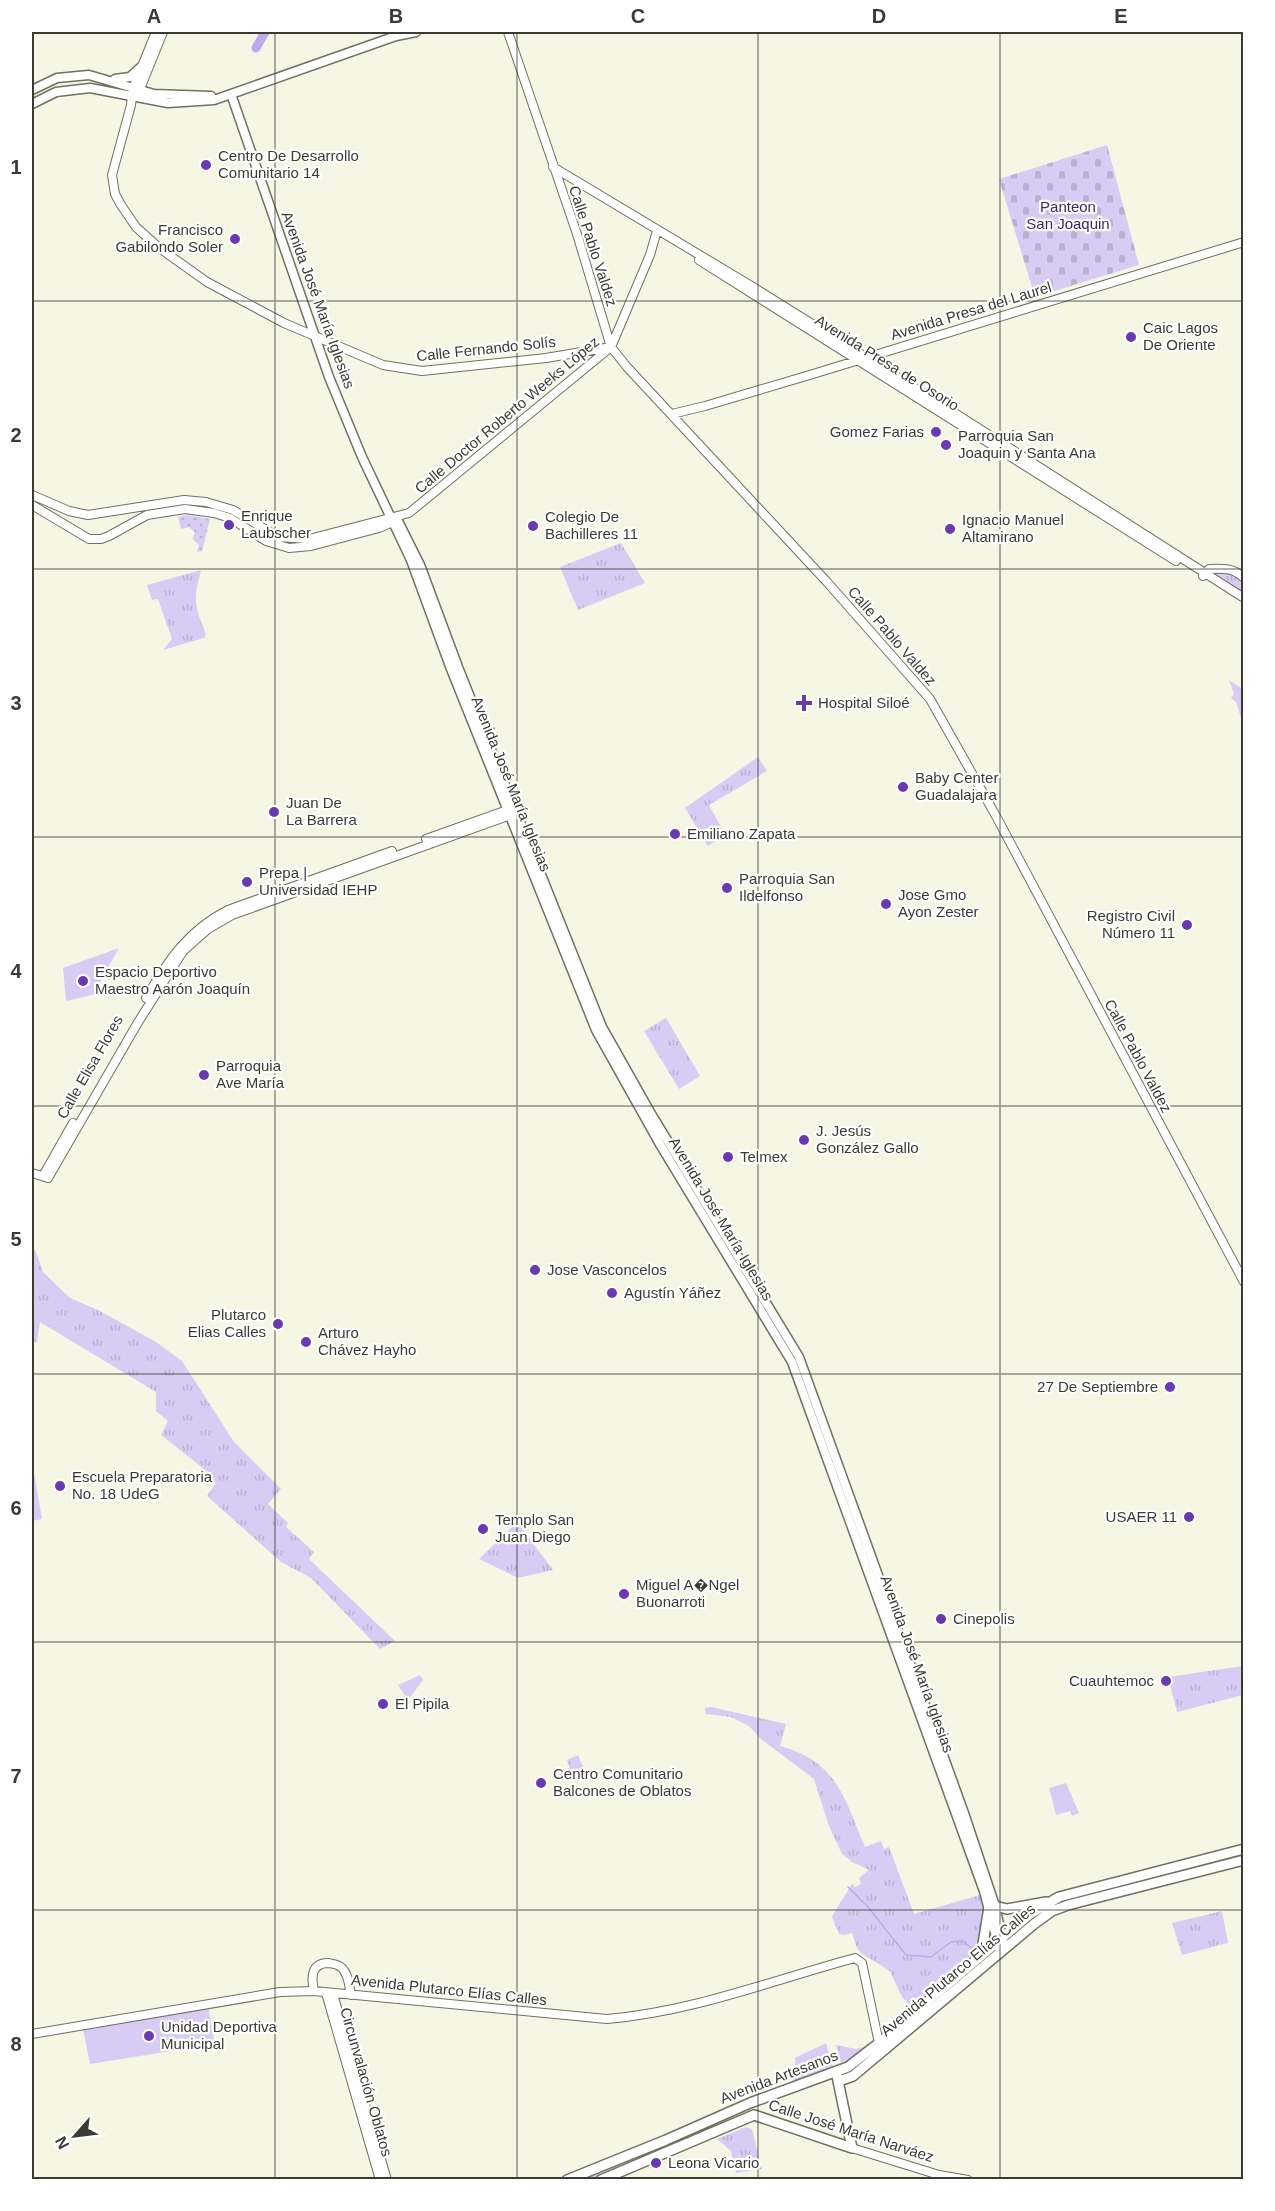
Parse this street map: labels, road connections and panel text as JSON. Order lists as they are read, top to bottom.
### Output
{
  "streets": {
    "main road": [
      "Avenida José María Iglesias",
      "Avenida Plutarco Elías Calles",
      "Avenida Artesanos",
      "Calle José María Narváez"
    ],
    "street": [
      "Calle Pablo Valdez",
      "Avenida Presa del Laurel",
      "Calle Fernando Solís",
      "Avenida Presa de Osorio",
      "Calle Doctor Roberto Weeks López",
      "Calle Elisa Flores",
      "Circunvalación Oblatos"
    ]
  },
  "crossings": [
    ["Calle Pablo Valdez", "Avenida Presa del Laurel"],
    ["Calle Pablo Valdez", "Calle Fernando Solís"],
    ["Calle Pablo Valdez", "Avenida Presa de Osorio"],
    ["Calle Pablo Valdez", "Calle Doctor Roberto Weeks López"],
    ["Avenida José María Iglesias", "Calle Fernando Solís"],
    ["Avenida José María Iglesias", "Calle Doctor Roberto Weeks López"],
    ["Avenida José María Iglesias", "Calle Elisa Flores"],
    ["Avenida José María Iglesias", "Avenida Plutarco Elías Calles"],
    ["Avenida José María Iglesias", "Avenida Artesanos"],
    ["Avenida Presa del Laurel", "Avenida Presa de Osorio"],
    ["Calle Fernando Solís", "Calle Doctor Roberto Weeks López"],
    ["Avenida Presa de Osorio", "Calle Doctor Roberto Weeks López"],
    ["Avenida Plutarco Elías Calles", "Avenida Artesanos"],
    ["Avenida Plutarco Elías Calles", "Circunvalación Oblatos"],
    ["Avenida Artesanos", "Calle José María Narváez"]
  ],
  "parks": ["Panteon San Joaquin"],
  "places": {
    "other": [
      "Centro De Desarrollo Comunitario 14",
      "Francisco Gabilondo Soler",
      "Caic Lagos De Oriente",
      "Gomez Farias",
      "Parroquia San Joaquin y Santa Ana",
      "Enrique Laubscher",
      "Colegio De Bachilleres 11",
      "Ignacio Manuel Altamirano",
      "Baby Center Guadalajara",
      "Juan De La Barrera",
      "Emiliano Zapata",
      "Prepa | Universidad IEHP",
      "Parroquia San Ildelfonso",
      "Jose Gmo Ayon Zester",
      "Registro Civil Número 11",
      "Espacio Deportivo Maestro Aarón Joaquín",
      "Parroquia Ave María",
      "J. Jesús González Gallo",
      "Telmex",
      "Jose Vasconcelos",
      "Agustín Yáñez",
      "Plutarco Elias Calles",
      "Arturo Chávez Hayho",
      "27 De Septiembre",
      "Escuela Preparatoria No. 18 UdeG",
      "USAER 11",
      "Templo San Juan Diego",
      "Miguel A�Ngel Buonarroti",
      "Cinepolis",
      "Cuauhtemoc",
      "El Pipila",
      "Centro Comunitario Balcones de Oblatos",
      "Unidad Deportiva Municipal",
      "Leona Vicario"
    ],
    "health": ["Hospital Siloé"]
  },
  "north": "bottom left",
  "grid": {
    "columns": [
      "A",
      "B",
      "C",
      "D",
      "E"
    ],
    "rows": [
      "1",
      "2",
      "3",
      "4",
      "5",
      "6",
      "7",
      "8"
    ]
  }
}
